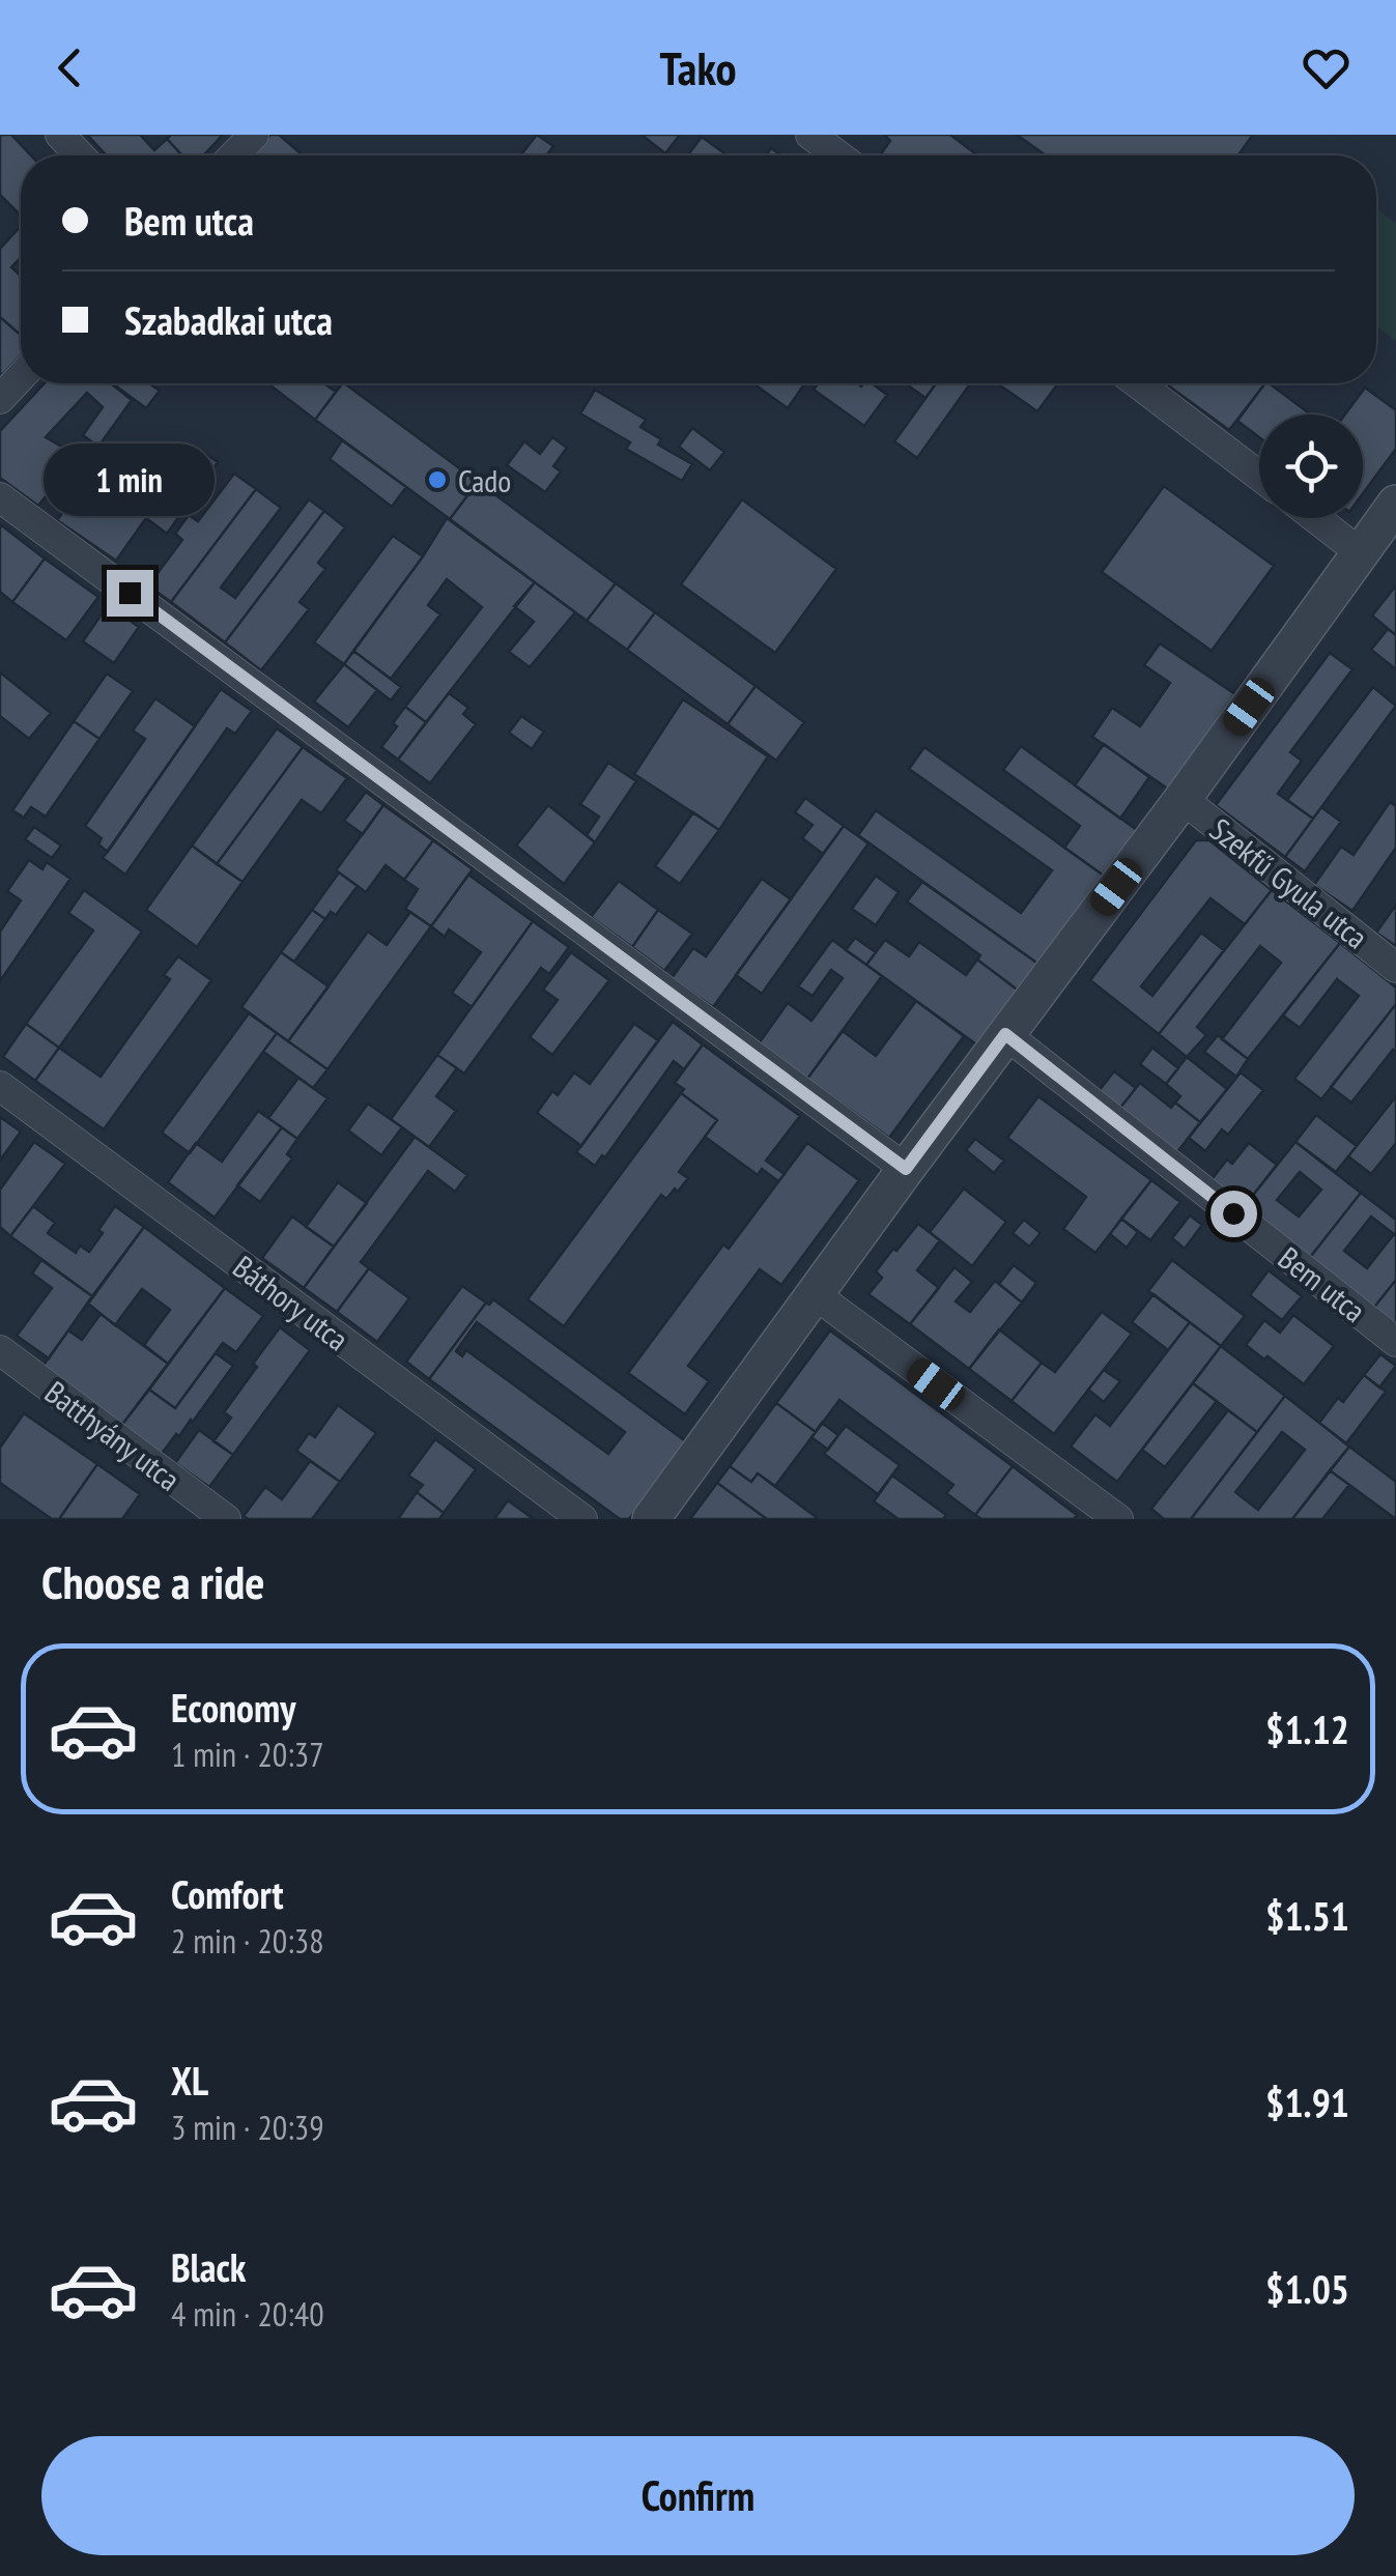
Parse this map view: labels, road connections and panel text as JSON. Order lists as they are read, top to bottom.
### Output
{
  "streets": {
    "street": [
      "Szekfű Gyula utca",
      "Bem utca",
      "Báthory utca",
      "Batthyány utca"
    ]
  },
  "places": ["Cado"],
  "page": {
    "header": "Tako",
    "banner": ["Bem utca", "Szabadkai utca"],
    "bubble": "1 min",
    "heading": "Choose a ride",
    "list": [
      {
        "name": "Economy",
        "note": "1 min · 20:37",
        "value": "$1.12"
      },
      {
        "name": "Comfort",
        "note": "2 min · 20:38",
        "value": "$1.51"
      },
      {
        "name": "XL",
        "note": "3 min · 20:39",
        "value": "$1.91"
      },
      {
        "name": "Black",
        "note": "4 min · 20:40",
        "value": "$1.05"
      }
    ],
    "buttons": "Confirm"
  }
}
